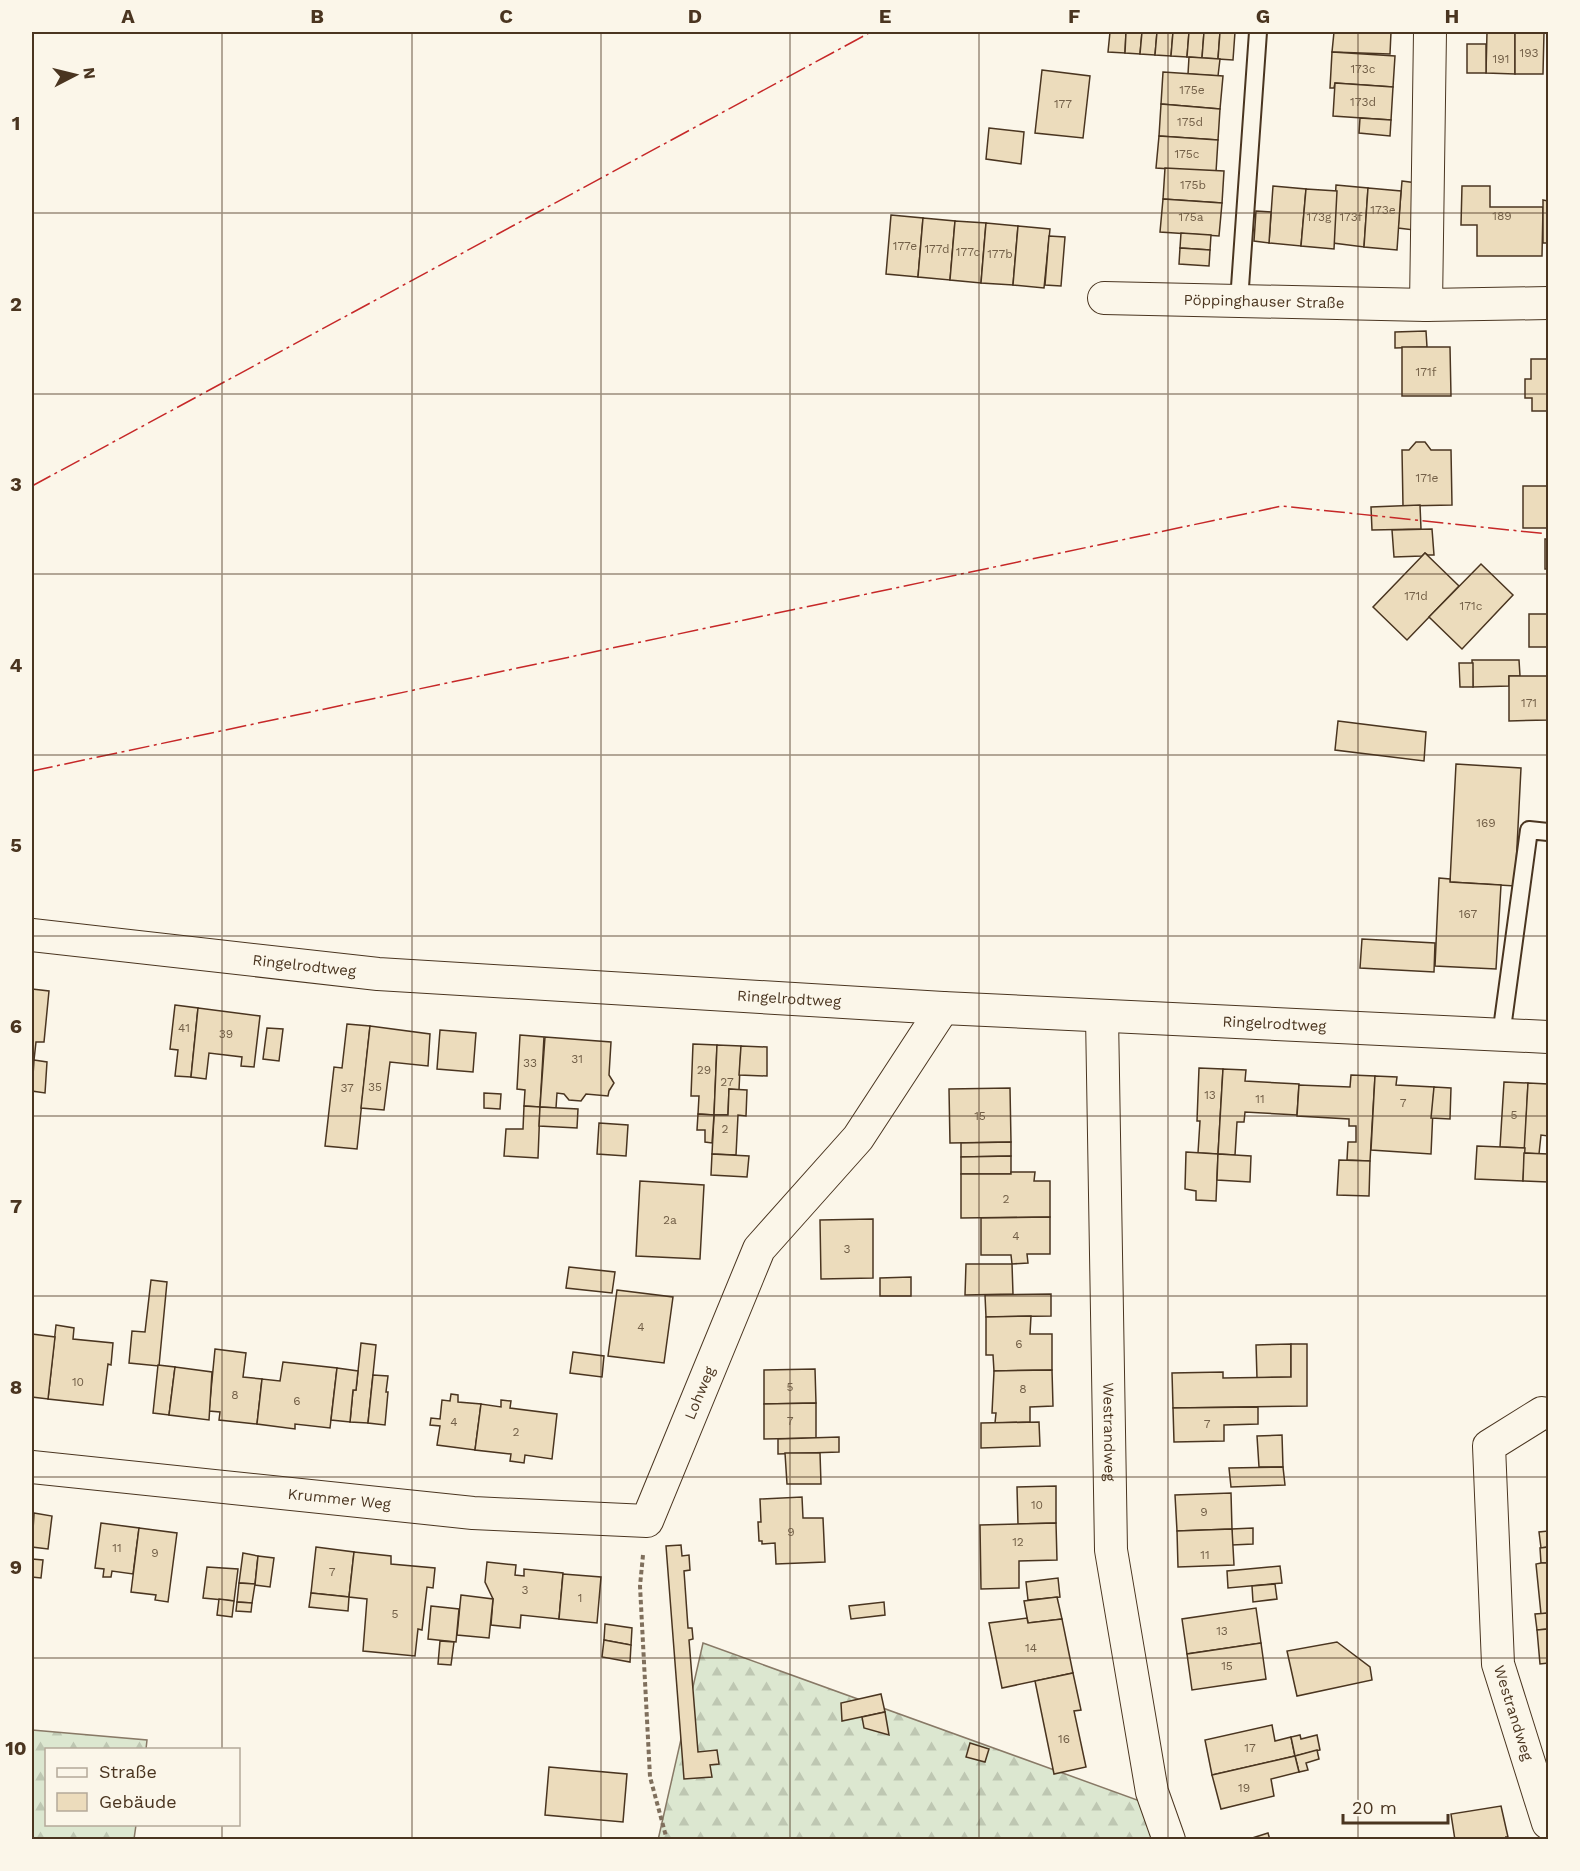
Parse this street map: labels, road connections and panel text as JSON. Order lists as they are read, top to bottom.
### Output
{
  "streets": {
    "street": [
      "Pöppinghauser Straße",
      "Ringelrodtweg",
      "Lohweg",
      "Westrandweg",
      "Krummer Weg"
    ]
  },
  "crossings": [
    ["Ringelrodtweg", "Lohweg"],
    ["Ringelrodtweg", "Westrandweg"],
    ["Lohweg", "Krummer Weg"]
  ],
  "house_numbers": [
    "193",
    "191",
    "173c",
    "175e",
    "173d",
    "177",
    "175d",
    "175c",
    "175b",
    "173e",
    "189",
    "175a",
    "173g",
    "173f",
    "177e",
    "177d",
    "177c",
    "177b",
    "171f",
    "171e",
    "171d",
    "171c",
    "171",
    "169",
    "167",
    "41",
    "39",
    "31",
    "33",
    "29",
    "27",
    "35",
    "37",
    "13",
    "11",
    "7",
    "5",
    "15",
    "2",
    "2",
    "2a",
    "4",
    "3",
    "4",
    "6",
    "10",
    "5",
    "8",
    "8",
    "6",
    "7",
    "4",
    "7",
    "2",
    "10",
    "9",
    "9",
    "12",
    "11",
    "9",
    "11",
    "7",
    "3",
    "1",
    "5",
    "13",
    "14",
    "15",
    "16",
    "17",
    "19"
  ],
  "legend": ["Straße", "Gebäude"],
  "scale_bar": "20 m",
  "north": "right",
  "grid": {
    "columns": [
      "A",
      "B",
      "C",
      "D",
      "E",
      "F",
      "G",
      "H"
    ],
    "rows": [
      "1",
      "2",
      "3",
      "4",
      "5",
      "6",
      "7",
      "8",
      "9",
      "10"
    ]
  }
}
